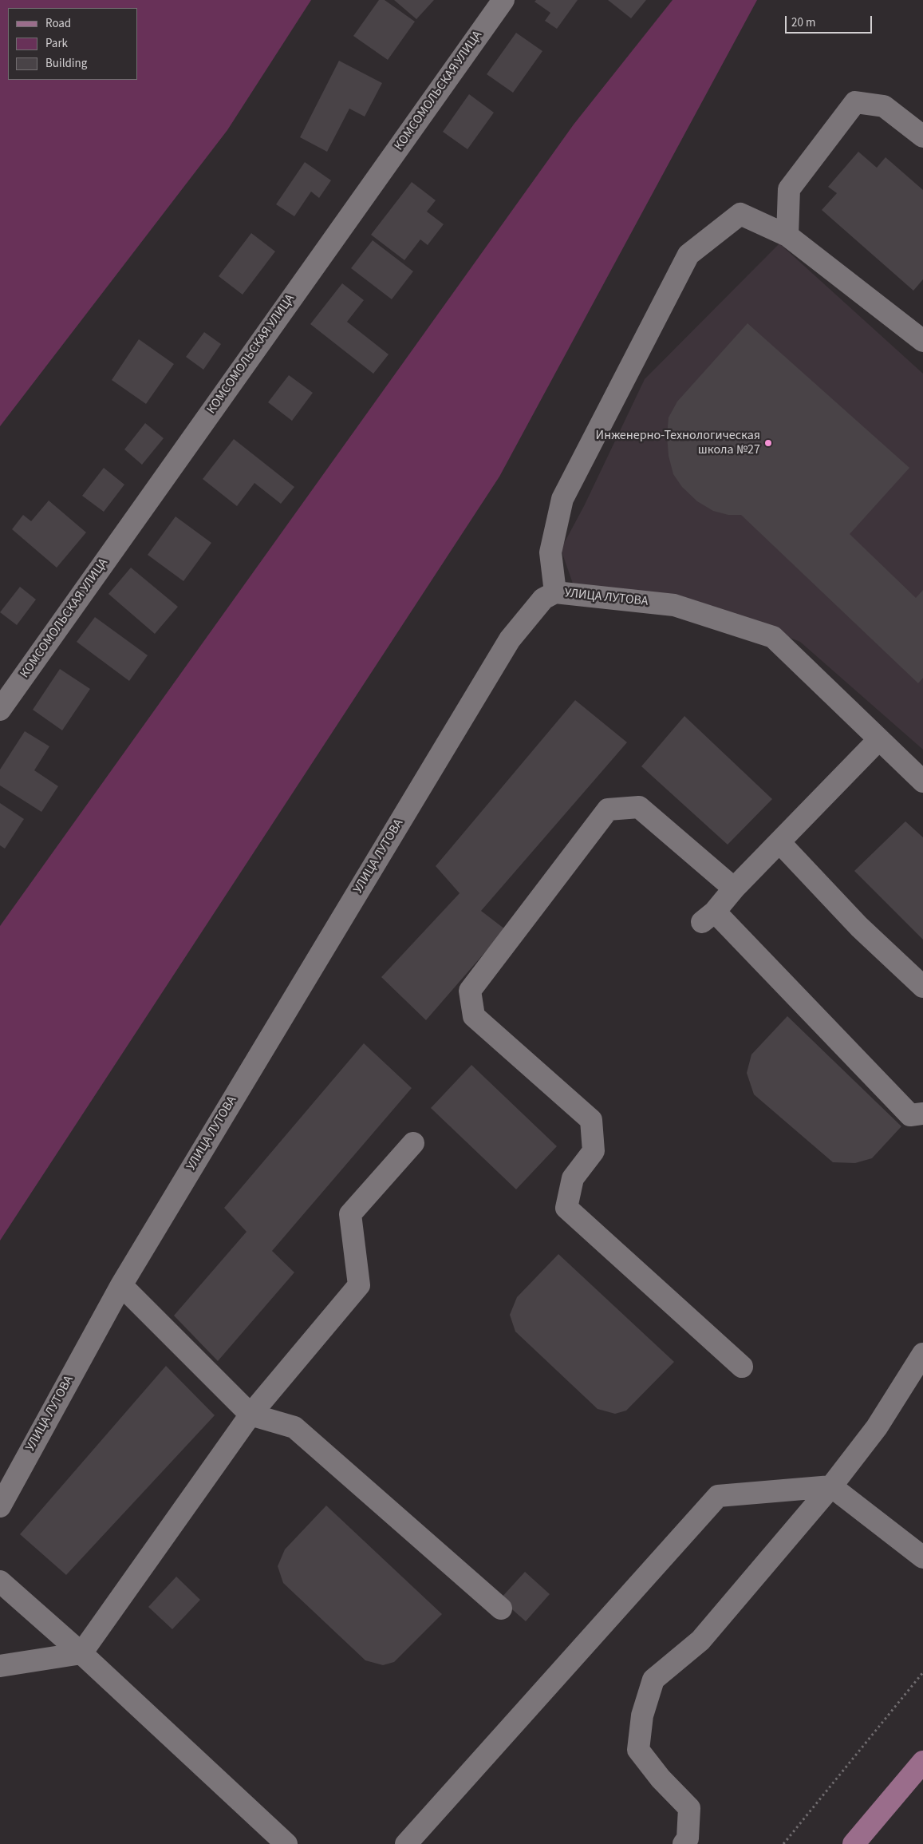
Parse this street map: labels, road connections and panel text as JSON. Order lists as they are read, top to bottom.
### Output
{
  "streets": {
    "street": ["КОМСОМОЛЬСКАЯ УЛИЦА", "УЛИЦА ЛУТОВА"]
  },
  "places": ["Инженерно-Технологическая школа №27"],
  "legend": ["Road", "Park", "Building"],
  "scale_bar": "20 m"
}
